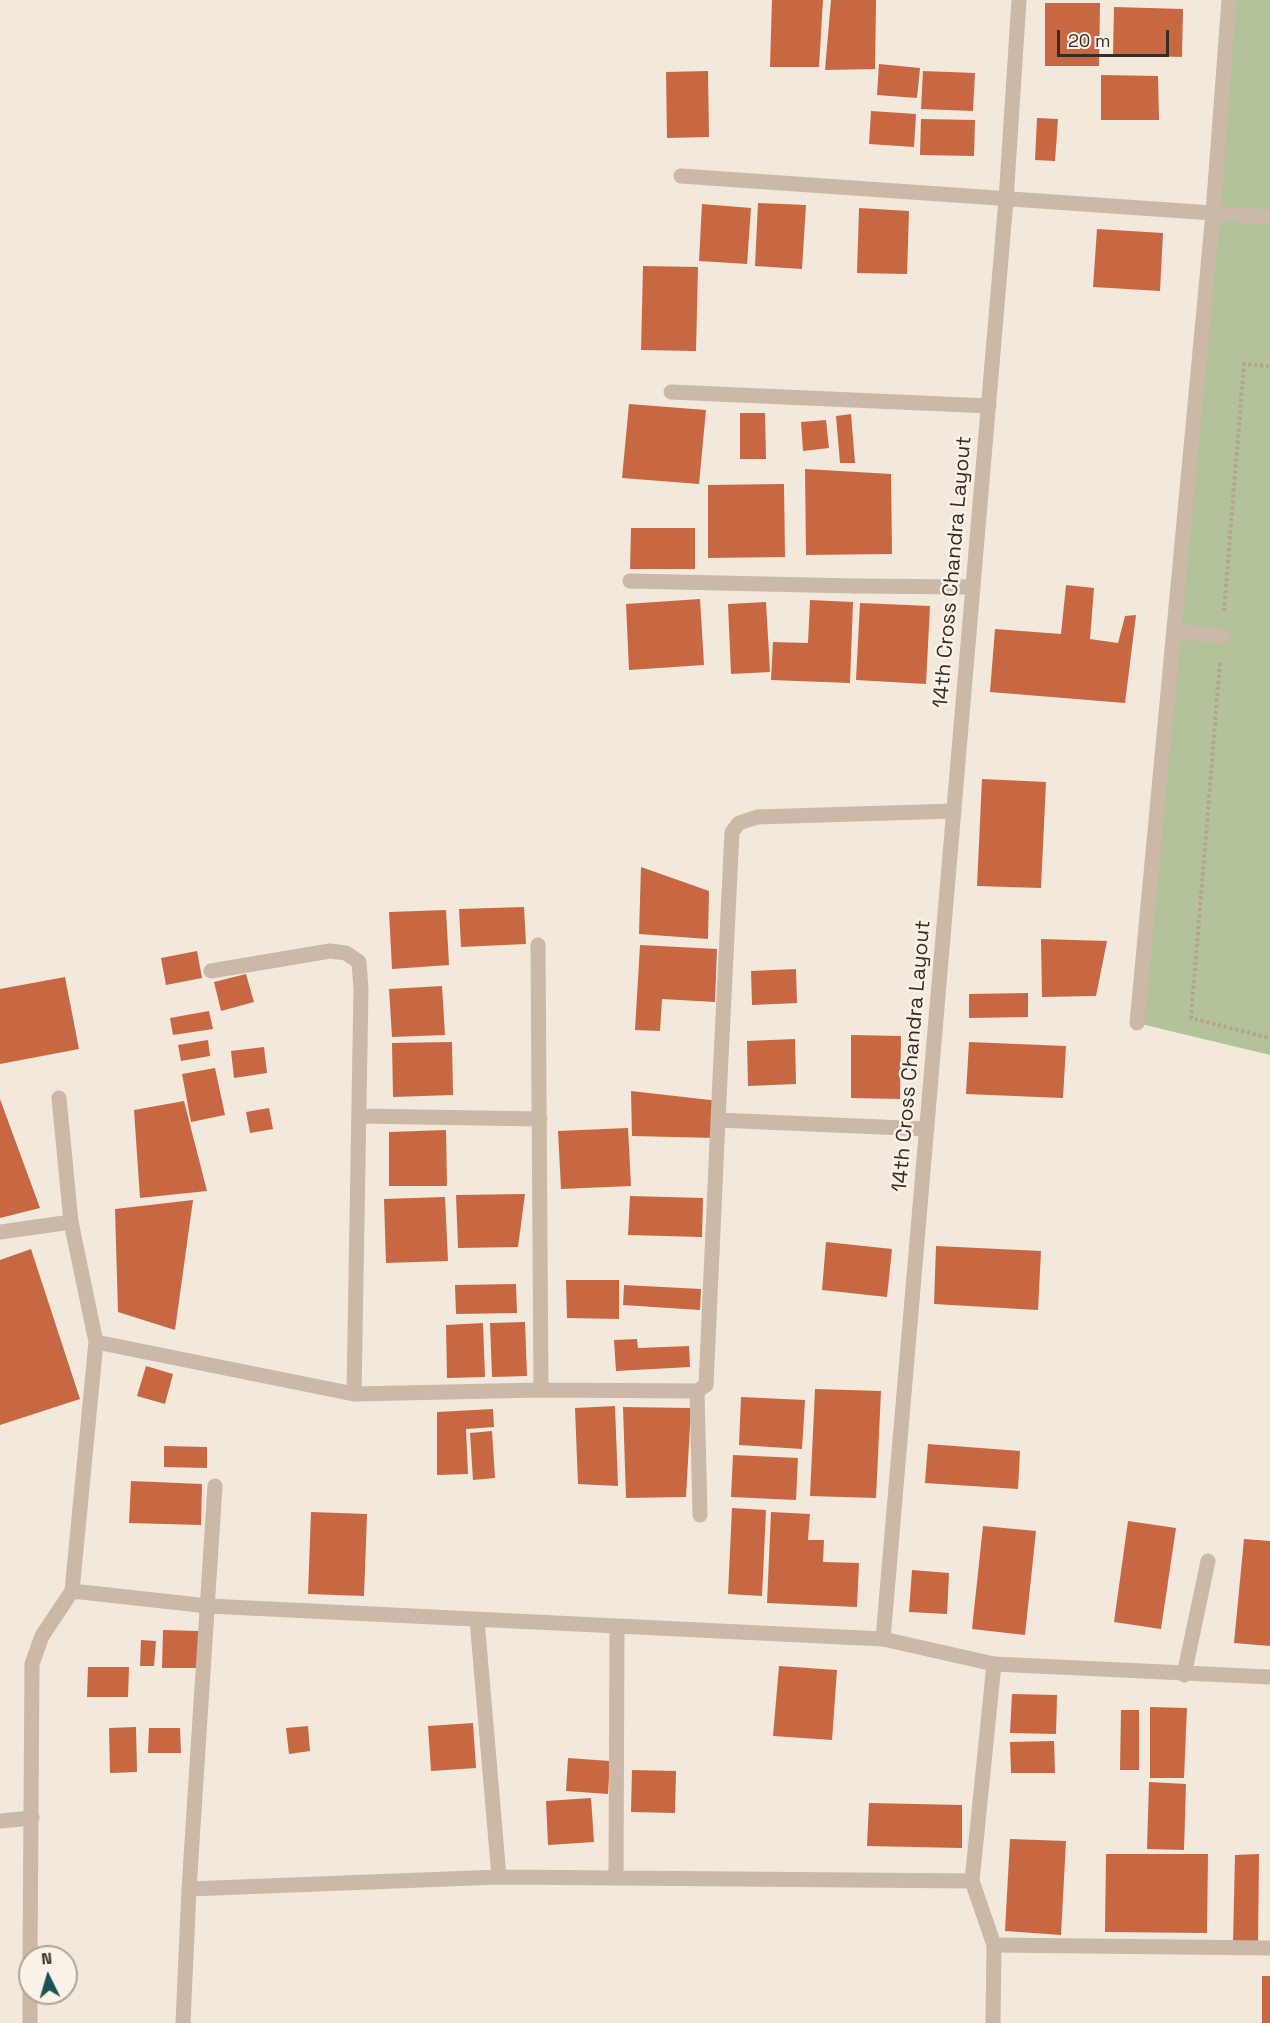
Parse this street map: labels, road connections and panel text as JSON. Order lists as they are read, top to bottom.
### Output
{
  "streets": {
    "street": ["14th Cross Chandra Layout"]
  },
  "scale_bar": "20 m",
  "north": "top"
}
